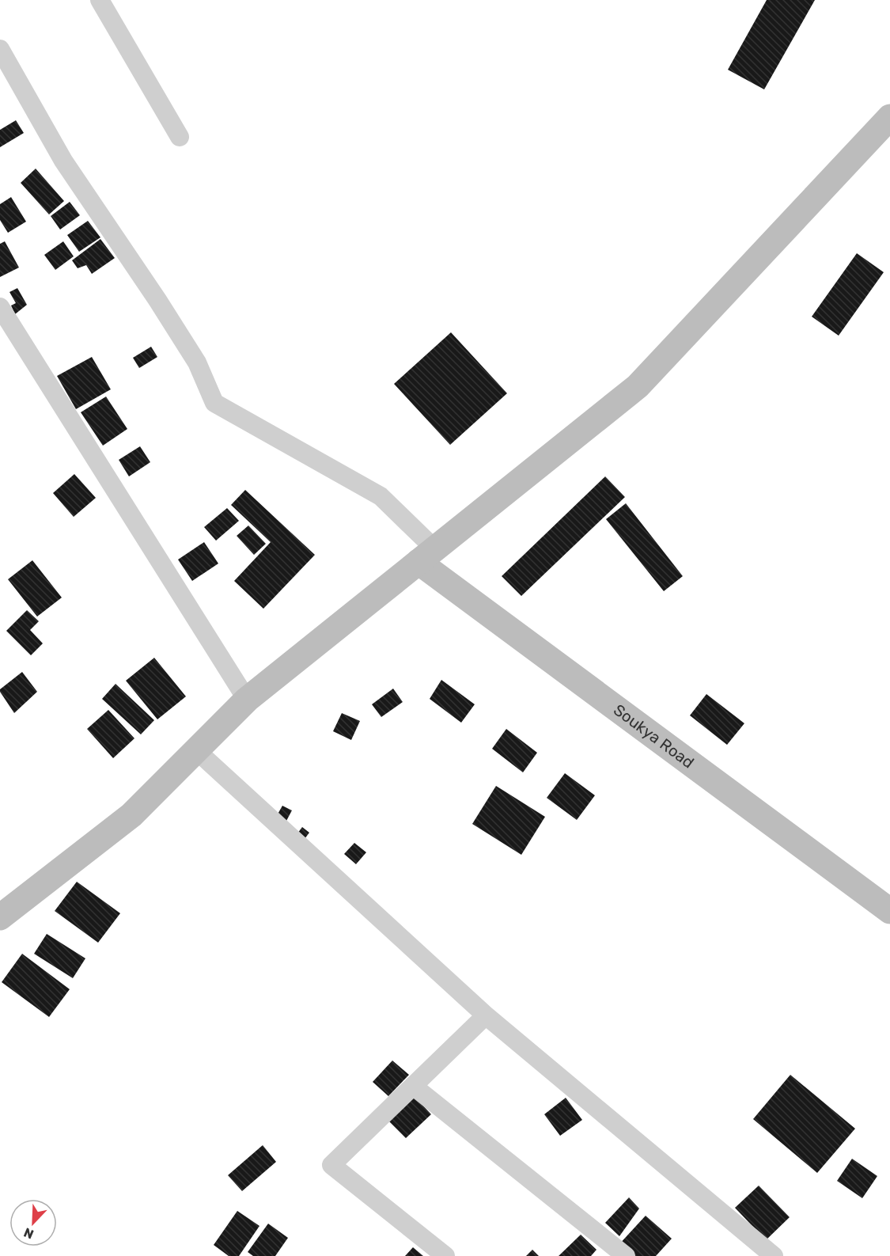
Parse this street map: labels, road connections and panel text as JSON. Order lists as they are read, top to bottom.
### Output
{
  "streets": {
    "main road": ["Soukya Road"]
  },
  "north": "bottom left"
}
